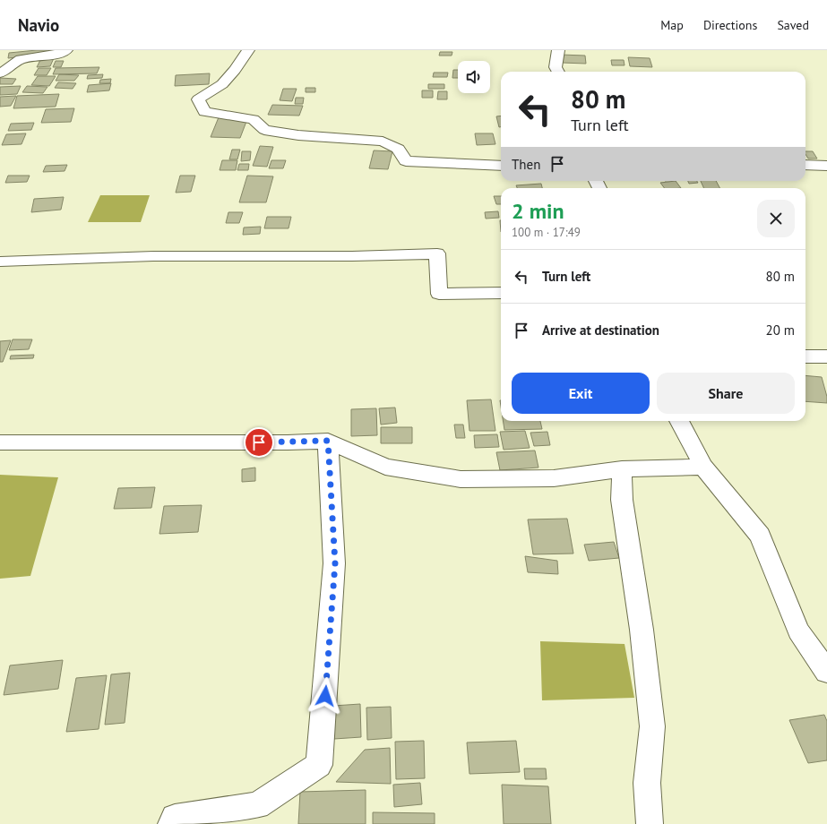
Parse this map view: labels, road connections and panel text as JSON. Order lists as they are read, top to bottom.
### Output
{
  "page": {
    "header": "Navio",
    "nav": ["Map", "Directions", "Saved"],
    "turn": ["80 m", "Turn left"],
    "then": "Then",
    "heading": ["2 min", "100 m · 17:49"],
    "list": [
      {
        "name": "Turn left",
        "value": "80 m"
      },
      {
        "name": "Arrive at destination",
        "value": "20 m"
      }
    ],
    "buttons": ["Exit", "Share"]
  }
}
